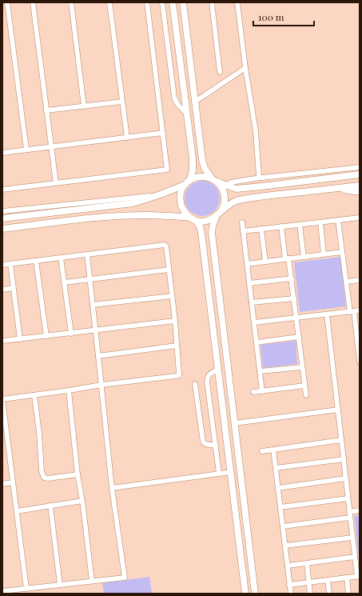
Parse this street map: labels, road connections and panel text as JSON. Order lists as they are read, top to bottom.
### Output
{
  "scale_bar": "100 m"
}
